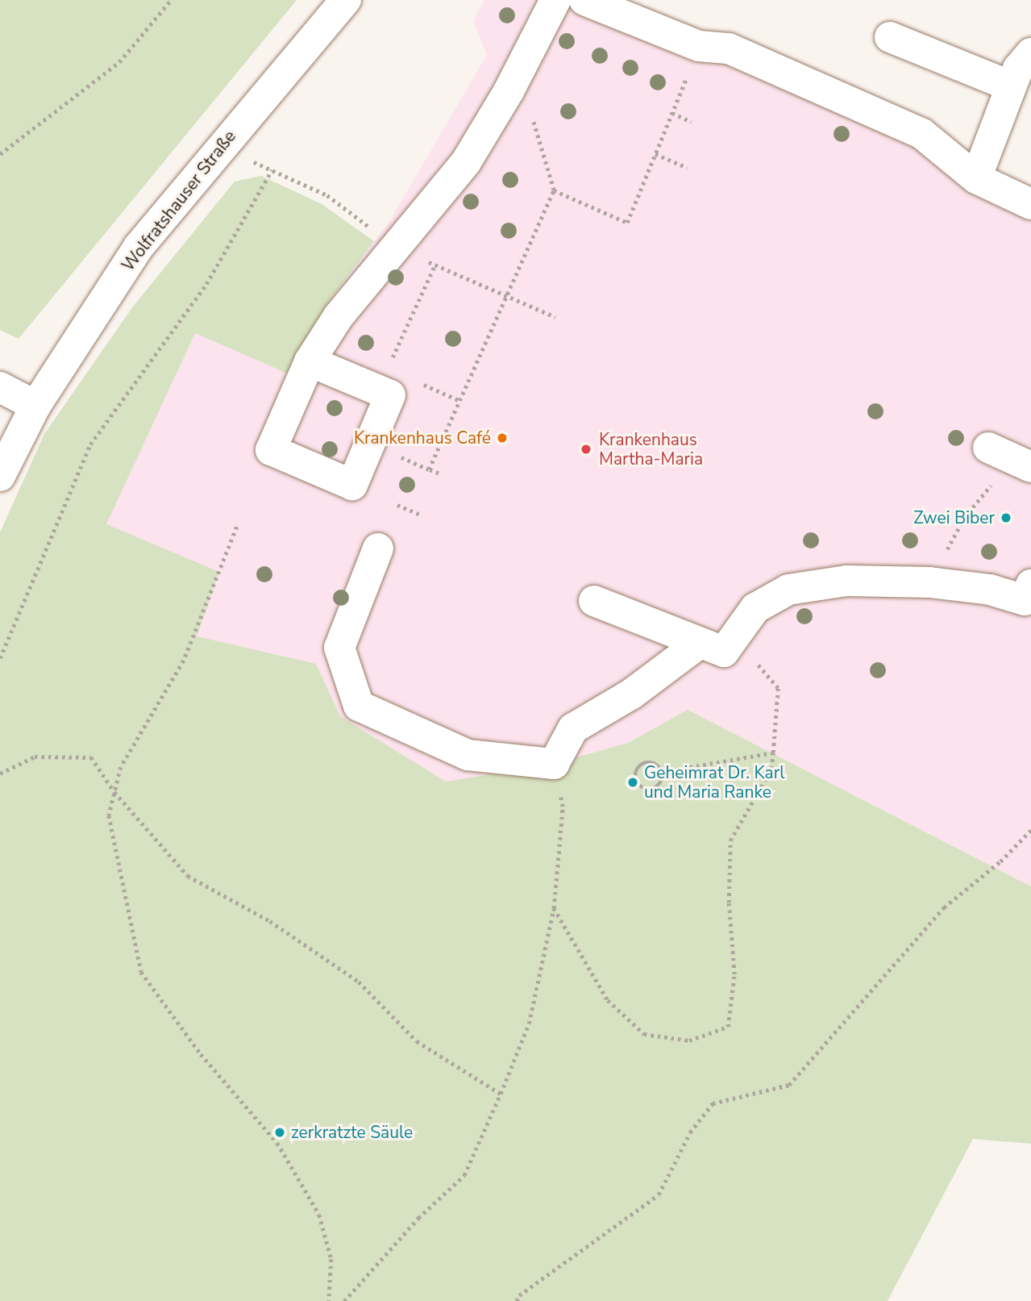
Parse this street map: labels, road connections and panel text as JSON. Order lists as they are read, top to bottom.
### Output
{
  "streets": {
    "main road": ["Wolfratshauser Straße"]
  },
  "places": [
    "Krankenhaus Café",
    "Krankenhaus Martha-Maria",
    "Zwei Biber",
    "Geheimrat Dr. Karl und Maria Ranke",
    "zerkratzte Säule"
  ]
}
